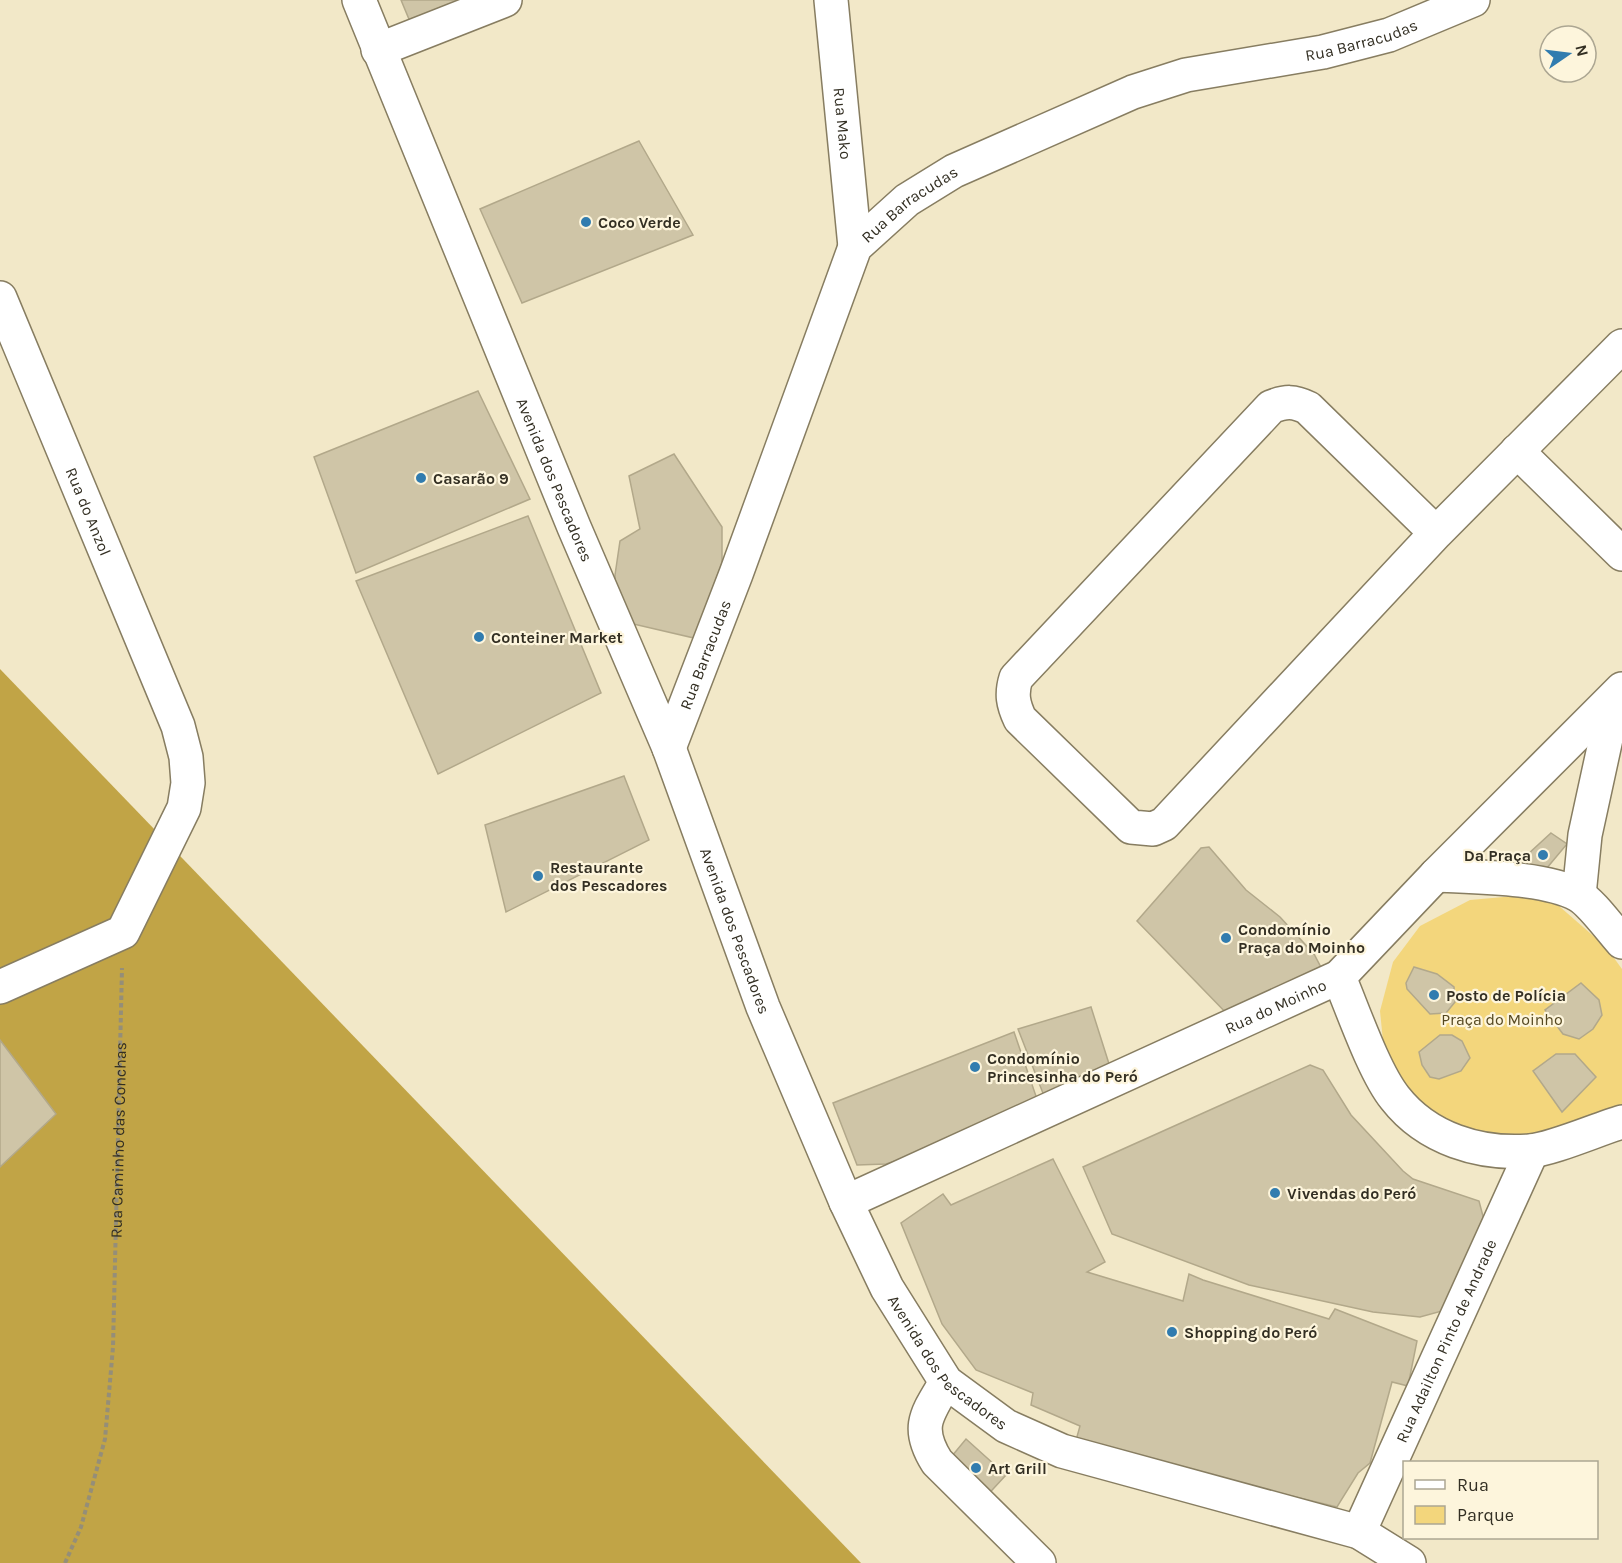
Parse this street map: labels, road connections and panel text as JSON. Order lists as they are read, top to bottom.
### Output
{
  "streets": {
    "street": [
      "Rua Barracudas",
      "Rua Mako",
      "Avenida dos Pescadores",
      "Rua do Anzol",
      "Rua do Moinho",
      "Rua Adailton Pinto de Andrade"
    ],
    "path": ["Rua Caminho das Conchas"]
  },
  "crossings": [
    ["Rua Barracudas", "Rua Mako"],
    ["Rua Barracudas", "Avenida dos Pescadores"],
    ["Avenida dos Pescadores", "Rua do Moinho"],
    ["Avenida dos Pescadores", "Rua Adailton Pinto de Andrade"],
    ["Rua do Anzol", "Rua Caminho das Conchas"]
  ],
  "parks": ["Praça do Moinho"],
  "places": [
    "Coco Verde",
    "Casarão 9",
    "Conteiner Market",
    "Da Praça",
    "Restaurante dos Pescadores",
    "Condomínio Praça do Moinho",
    "Posto de Polícia",
    "Condomínio Princesinha do Peró",
    "Vivendas do Peró",
    "Shopping do Peró",
    "Art Grill"
  ],
  "legend": ["Rua", "Parque"],
  "north": "right"
}
